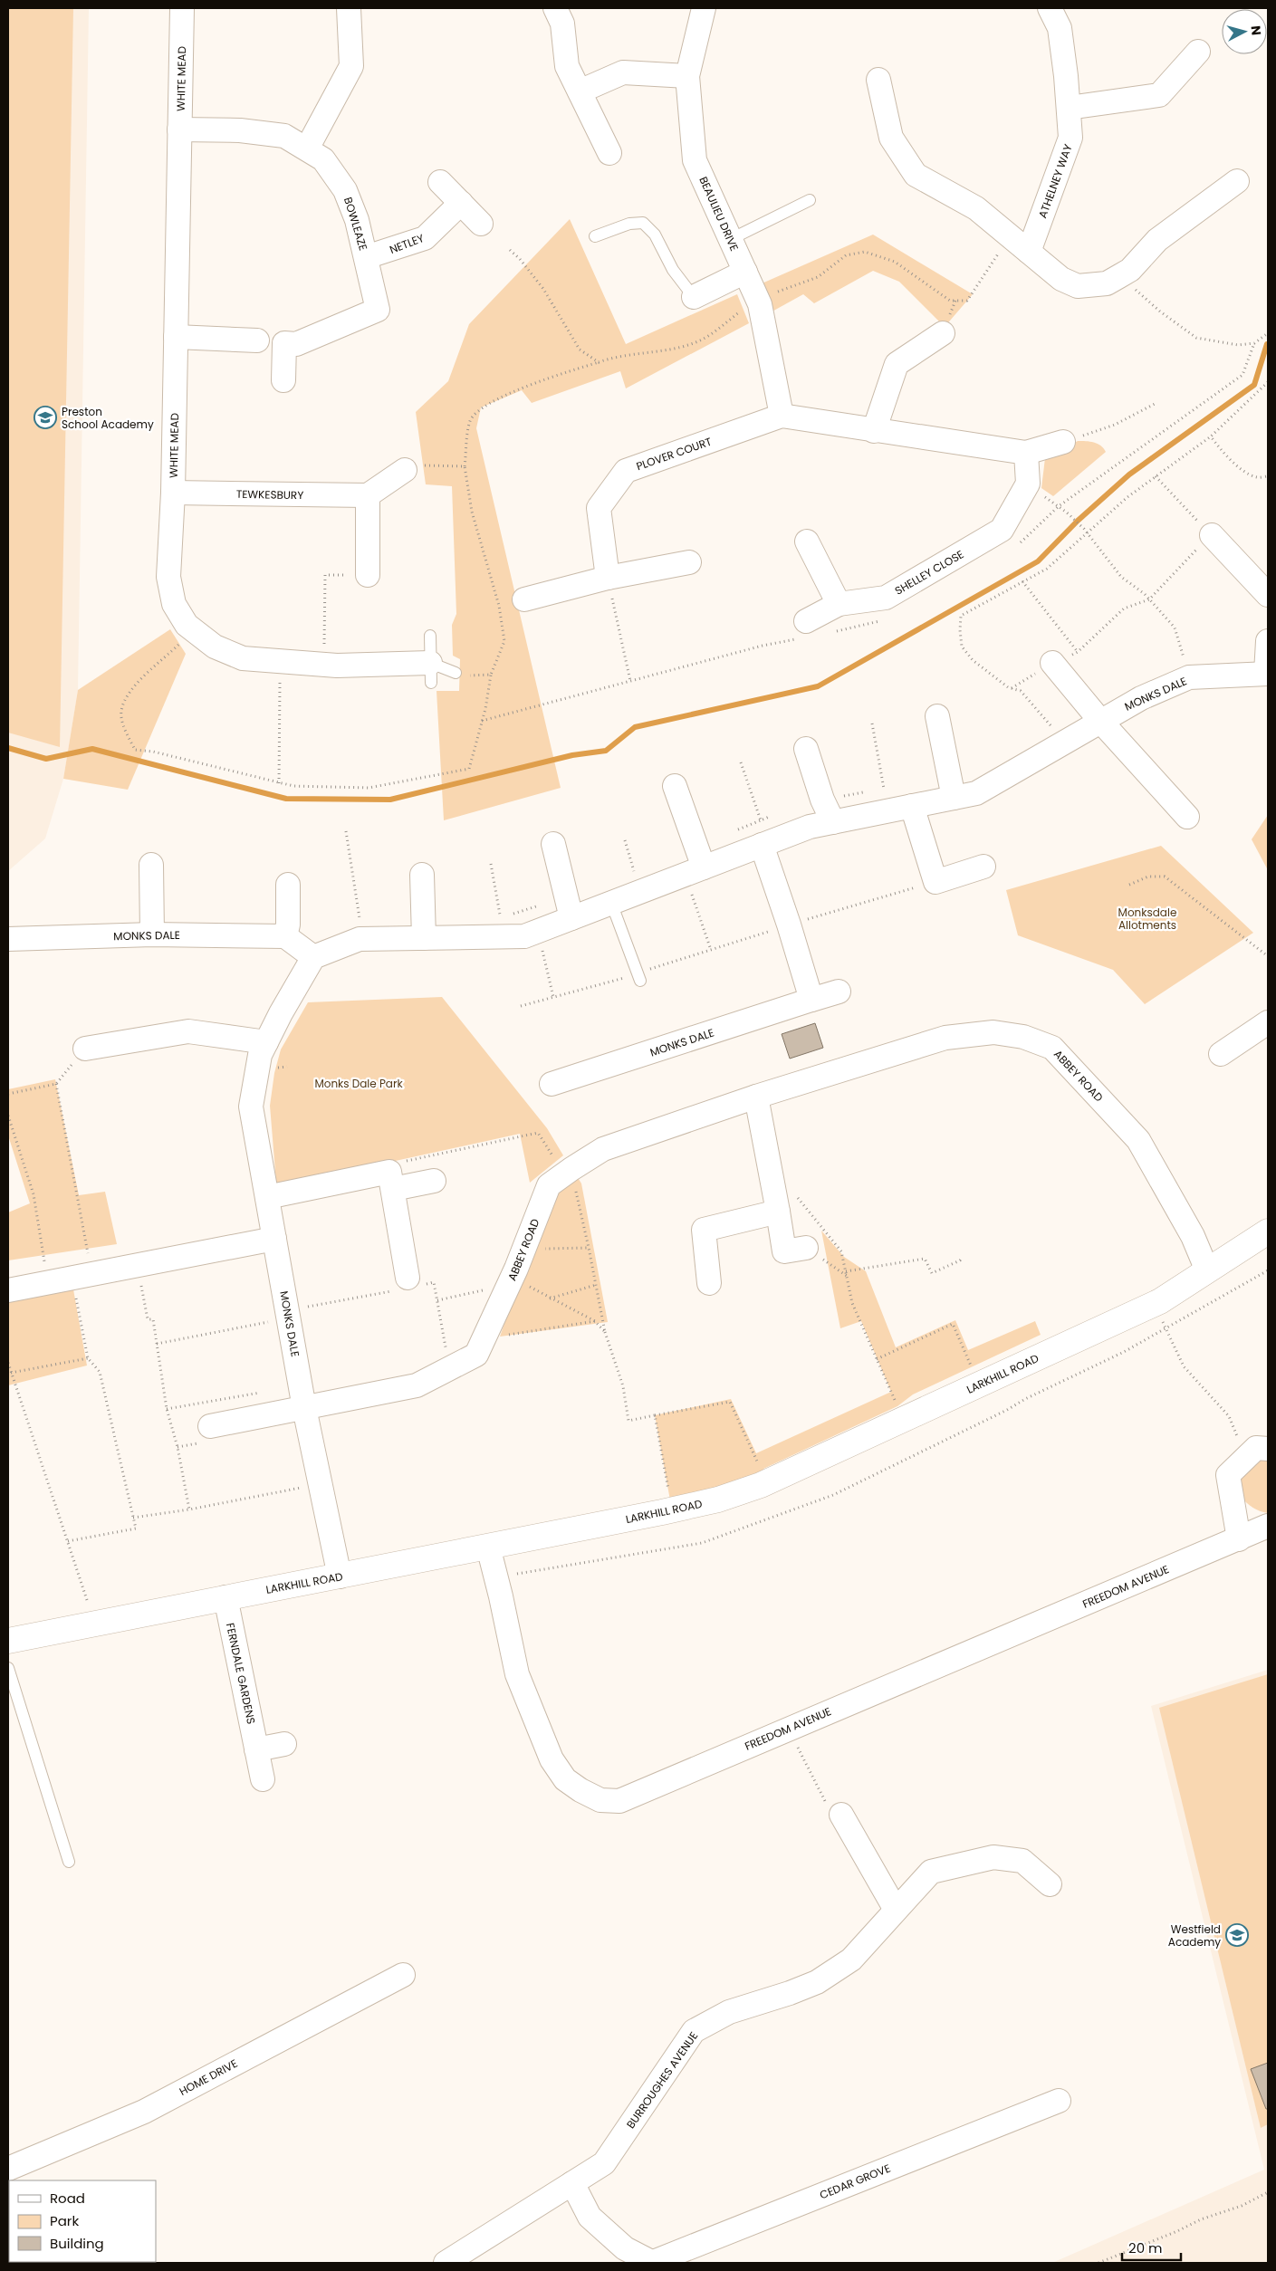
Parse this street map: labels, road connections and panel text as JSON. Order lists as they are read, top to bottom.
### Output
{
  "streets": {
    "street": [
      "WHITE MEAD",
      "ATHELNEY WAY",
      "BEAULIEU DRIVE",
      "BOWLEAZE",
      "NETLEY",
      "PLOVER COURT",
      "TEWKESBURY",
      "SHELLEY CLOSE",
      "MONKS DALE",
      "ABBEY ROAD",
      "LARKHILL ROAD",
      "FREEDOM AVENUE",
      "FERNDALE GARDENS",
      "HOME DRIVE",
      "BURROUGHES AVENUE",
      "CEDAR GROVE"
    ]
  },
  "crossings": [
    ["WHITE MEAD", "BOWLEAZE"],
    ["WHITE MEAD", "TEWKESBURY"],
    ["BEAULIEU DRIVE", "PLOVER COURT"],
    ["BOWLEAZE", "NETLEY"],
    ["MONKS DALE", "ABBEY ROAD"],
    ["MONKS DALE", "LARKHILL ROAD"],
    ["ABBEY ROAD", "LARKHILL ROAD"],
    ["LARKHILL ROAD", "FREEDOM AVENUE"],
    ["LARKHILL ROAD", "FERNDALE GARDENS"]
  ],
  "parks": ["Monksdale Allotments", "Monks Dale Park"],
  "places": {
    "school or university": ["Preston School Academy", "Westfield Academy"]
  },
  "legend": ["Road", "Park", "Building"],
  "scale_bar": "20 m",
  "north": "right"
}
